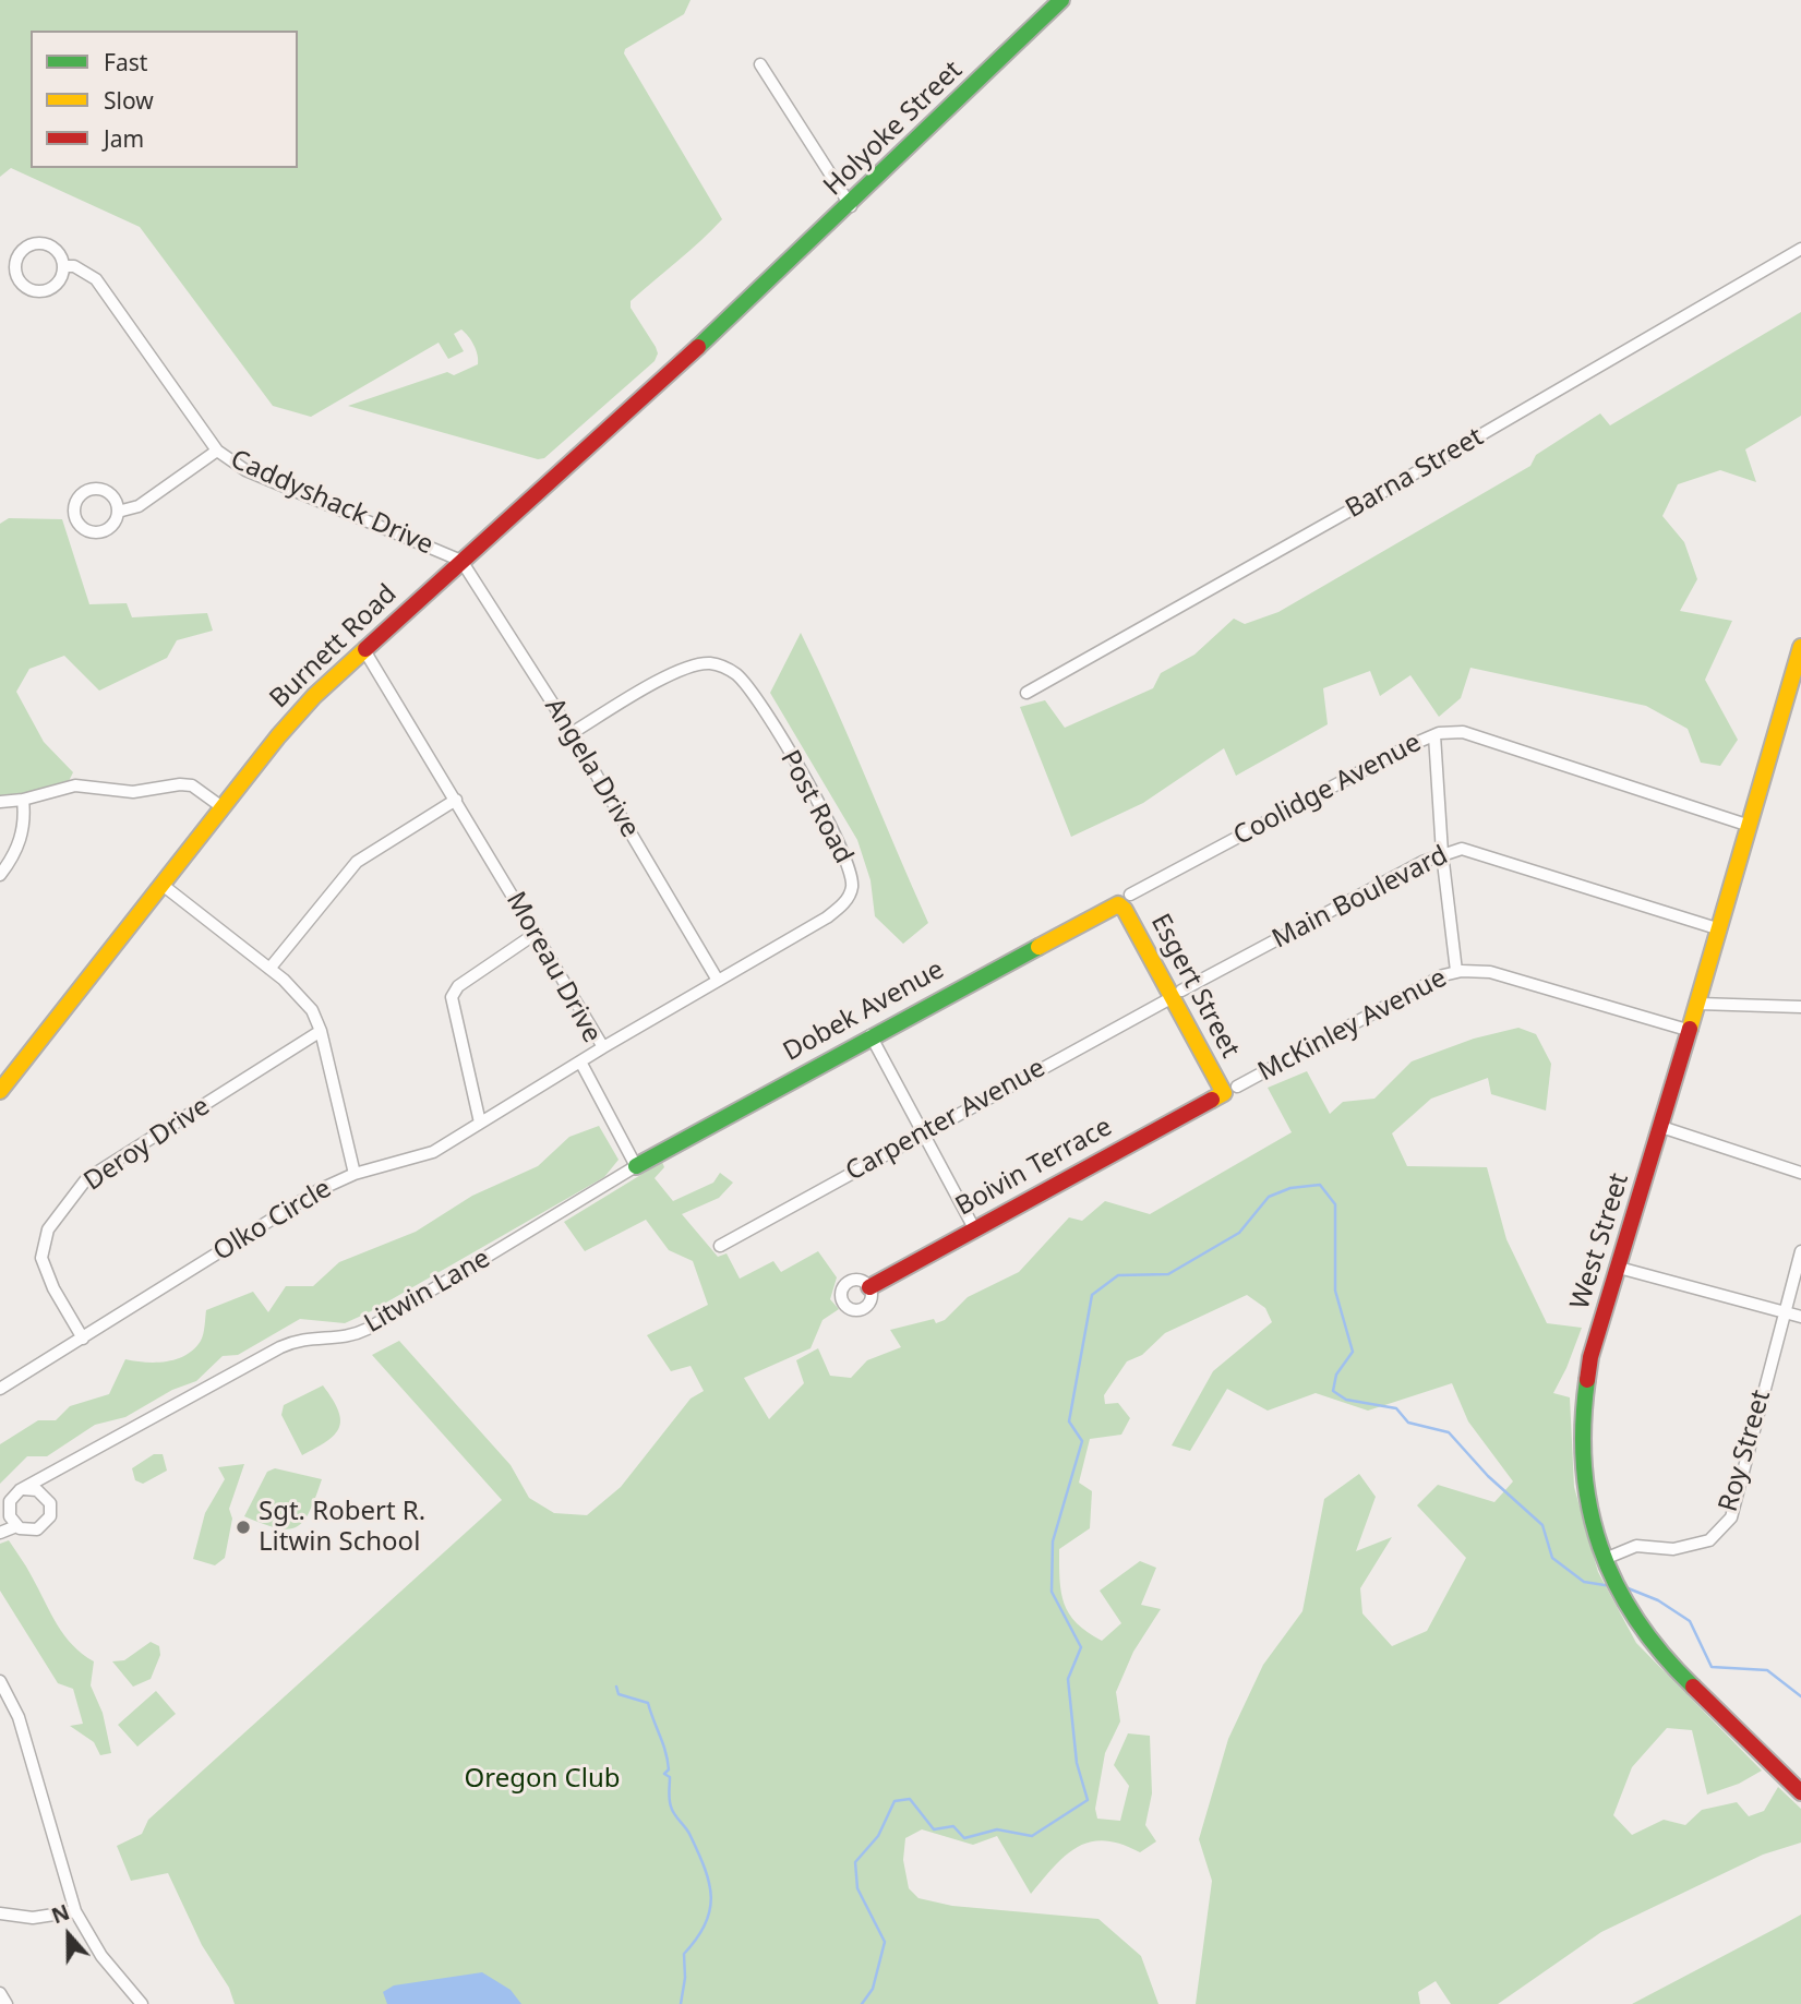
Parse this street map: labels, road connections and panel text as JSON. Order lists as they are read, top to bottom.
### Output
{
  "streets": {
    "main road": [
      "Holyoke Street",
      "Burnett Road",
      "Esgert Street",
      "Dobek Avenue",
      "Boivin Terrace",
      "West Street"
    ],
    "street": [
      "Barna Street",
      "Caddyshack Drive",
      "Angela Drive",
      "Coolidge Avenue",
      "Post Road",
      "Main Boulevard",
      "Moreau Drive",
      "McKinley Avenue",
      "Carpenter Avenue",
      "Deroy Drive",
      "Olko Circle",
      "Litwin Lane",
      "Roy Street"
    ]
  },
  "crossings": [
    ["Holyoke Street", "Burnett Road"],
    ["Caddyshack Drive", "Burnett Road"],
    ["Caddyshack Drive", "Angela Drive"],
    ["Burnett Road", "Angela Drive"],
    ["Burnett Road", "Moreau Drive"],
    ["Burnett Road", "Olko Circle"],
    ["Angela Drive", "Post Road"],
    ["Coolidge Avenue", "Esgert Street"],
    ["Coolidge Avenue", "Dobek Avenue"],
    ["Coolidge Avenue", "West Street"],
    ["Post Road", "Moreau Drive"],
    ["Main Boulevard", "Esgert Street"],
    ["Main Boulevard", "Carpenter Avenue"],
    ["Main Boulevard", "West Street"],
    ["Moreau Drive", "Olko Circle"],
    ["Esgert Street", "Dobek Avenue"],
    ["Esgert Street", "McKinley Avenue"],
    ["Esgert Street", "Carpenter Avenue"],
    ["Esgert Street", "Boivin Terrace"],
    ["Dobek Avenue", "Litwin Lane"],
    ["McKinley Avenue", "Boivin Terrace"],
    ["McKinley Avenue", "West Street"],
    ["Deroy Drive", "Olko Circle"],
    ["West Street", "Roy Street"]
  ],
  "parks": ["Oregon Club"],
  "places": ["Sgt. Robert R. Litwin School"],
  "legend": ["Fast", "Slow", "Jam"],
  "north": "top"
}
